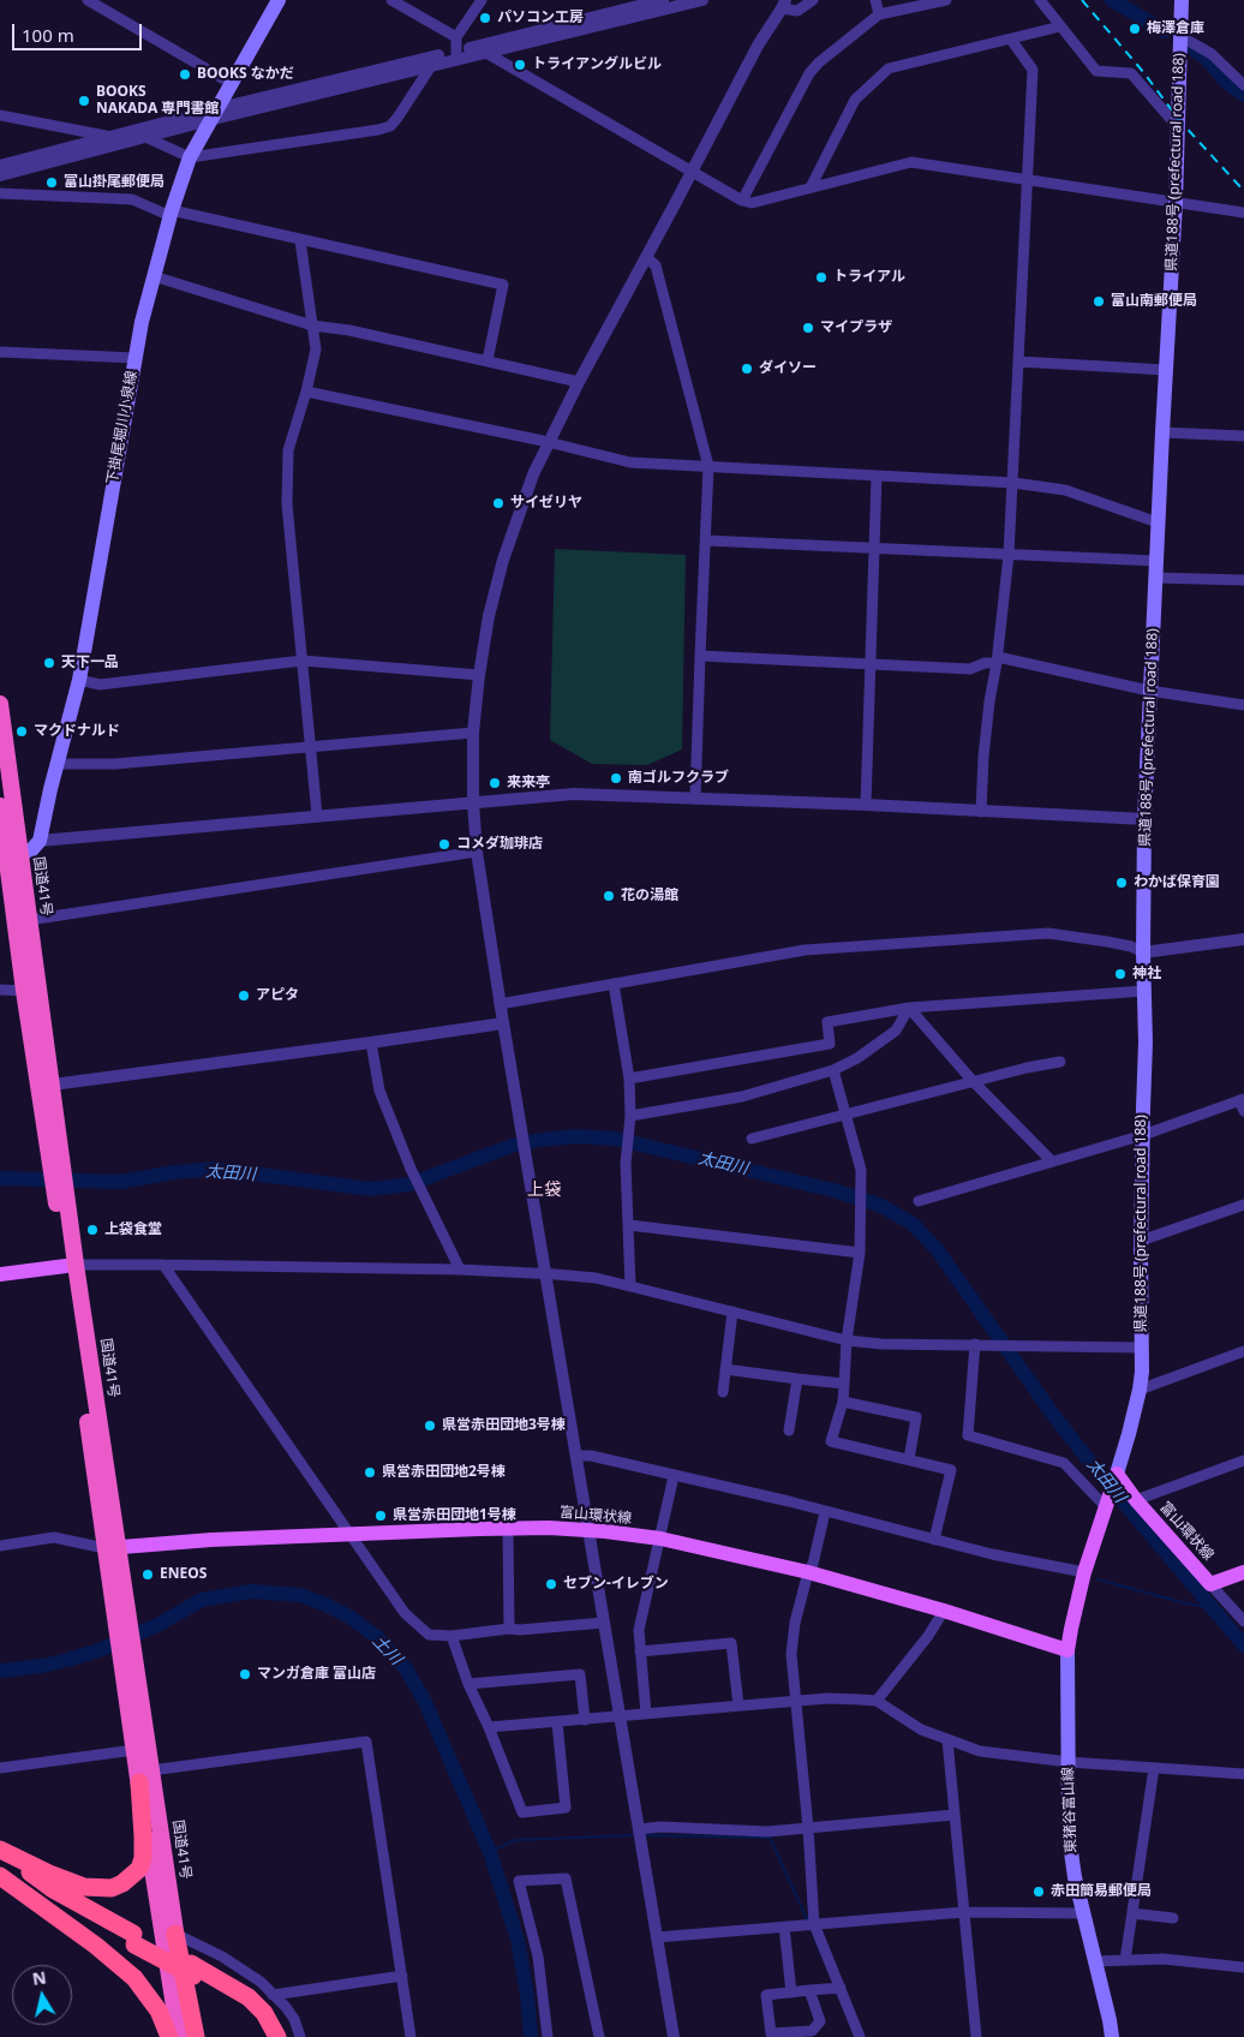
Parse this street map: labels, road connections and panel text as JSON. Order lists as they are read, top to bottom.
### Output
{
  "streets": {
    "highway": ["国道41号"],
    "main road": [
      "県道188号 (prefectural road 188)",
      "下掛尾堀川小泉線",
      "富山環状線",
      "東猪谷富山線"
    ]
  },
  "crossings": [
    ["県道188号 (prefectural road 188)", "富山環状線"],
    ["国道41号", "富山環状線"],
    ["富山環状線", "東猪谷富山線"]
  ],
  "districts": ["上袋"],
  "water": ["太田川", "土川"],
  "places": [
    "パソコン工房",
    "梅澤倉庫",
    "トライアングルビル",
    "BOOKS なかだ",
    "BOOKS NAKADA 専門書館",
    "富山掛尾郵便局",
    "トライアル",
    "富山南郵便局",
    "マイプラザ",
    "ダイソー",
    "サイゼリヤ",
    "天下一品",
    "マクドナルド",
    "南ゴルフクラブ",
    "来来亭",
    "コメダ珈琲店",
    "わかば保育園",
    "花の湯館",
    "神社",
    "アピタ",
    "上袋食堂",
    "県営赤田団地3号棟",
    "県営赤田団地2号棟",
    "県営赤田団地1号棟",
    "ENEOS",
    "セブン-イレブン",
    "マンガ倉庫 富山店",
    "赤田簡易郵便局"
  ],
  "scale_bar": "100 m",
  "north": "top"
}
